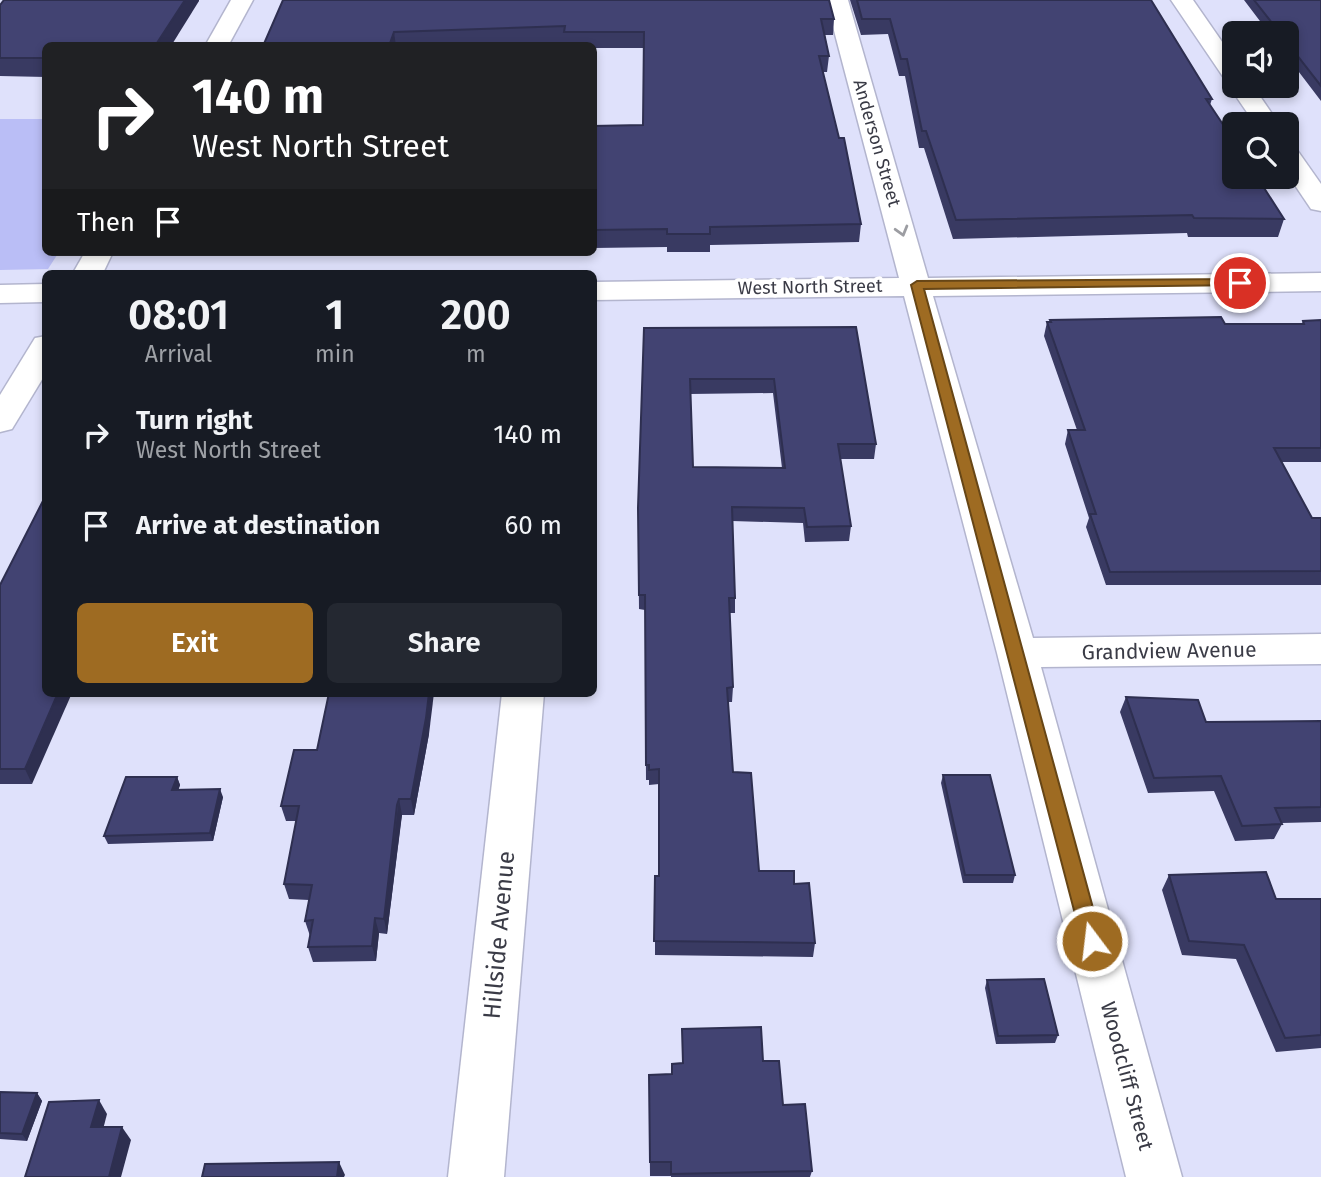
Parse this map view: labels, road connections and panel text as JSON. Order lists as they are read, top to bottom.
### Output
{
  "streets": {
    "street": [
      "Anderson Street",
      "West North Street",
      "Grandview Avenue",
      "Hillside Avenue",
      "Woodcliff Street"
    ]
  },
  "crossings": [
    ["Anderson Street", "West North Street"],
    ["Anderson Street", "Woodcliff Street"],
    ["West North Street", "Woodcliff Street"],
    ["Grandview Avenue", "Woodcliff Street"]
  ],
  "one_way": ["Anderson Street"],
  "page": {
    "turn": ["140 m", "West North Street"],
    "then": "Then",
    "eta": [
      "08:01",
      "Arrival",
      "1",
      "min",
      "200",
      "m"
    ],
    "list": [
      {
        "name": "Turn right",
        "note": "West North Street",
        "value": "140 m"
      },
      {
        "name": "Arrive at destination",
        "value": "60 m"
      }
    ],
    "buttons": ["Exit", "Share"]
  }
}
